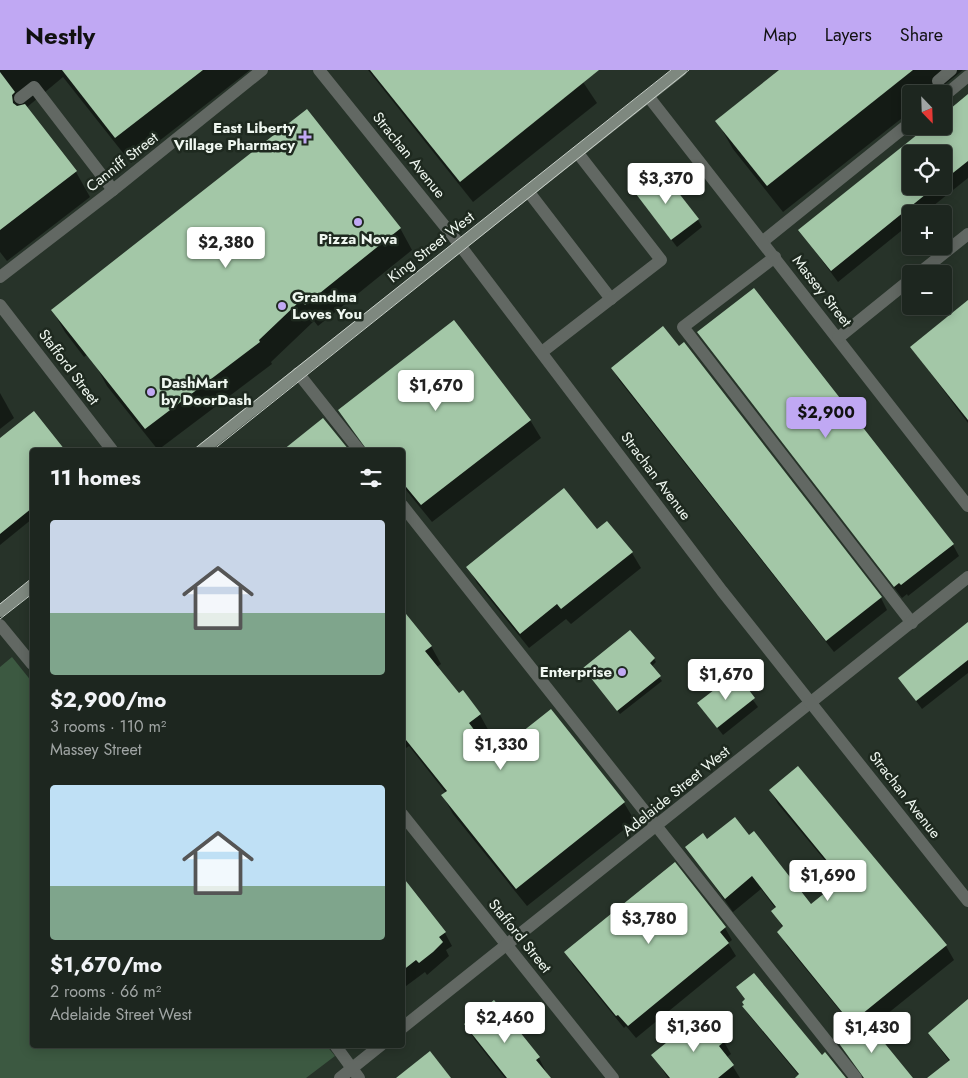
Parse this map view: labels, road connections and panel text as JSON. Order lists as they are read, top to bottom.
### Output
{
  "streets": {
    "main road": ["King Street West"],
    "street": [
      "Strachan Avenue",
      "Canniff Street",
      "Massey Street",
      "Stafford Street",
      "Adelaide Street West"
    ]
  },
  "crossings": [
    ["Strachan Avenue", "King Street West"],
    ["Strachan Avenue", "Adelaide Street West"],
    ["King Street West", "Massey Street"],
    ["Stafford Street", "Adelaide Street West"]
  ],
  "places": {
    "health": ["East Liberty Village Pharmacy"],
    "other": [
      "Pizza Nova",
      "Grandma Loves You",
      "DashMart by DoorDash",
      "Enterprise"
    ]
  },
  "north": "bottom right",
  "page": {
    "header": "Nestly",
    "nav": ["Map", "Layers", "Share"],
    "map_buttons": ["+", "−"],
    "price": [
      "$3,370",
      "$2,380",
      "$1,670",
      "$2,900",
      "$1,670",
      "$1,330",
      "$1,690",
      "$3,780",
      "$2,460",
      "$1,360",
      "$1,430"
    ],
    "heading": "11 homes",
    "list": [
      {
        "name": "$2,900/mo",
        "note": "3 rooms · 110 m² · Massey Street"
      },
      {
        "name": "$1,670/mo",
        "note": "2 rooms · 66 m² · Adelaide Street West"
      }
    ]
  }
}
